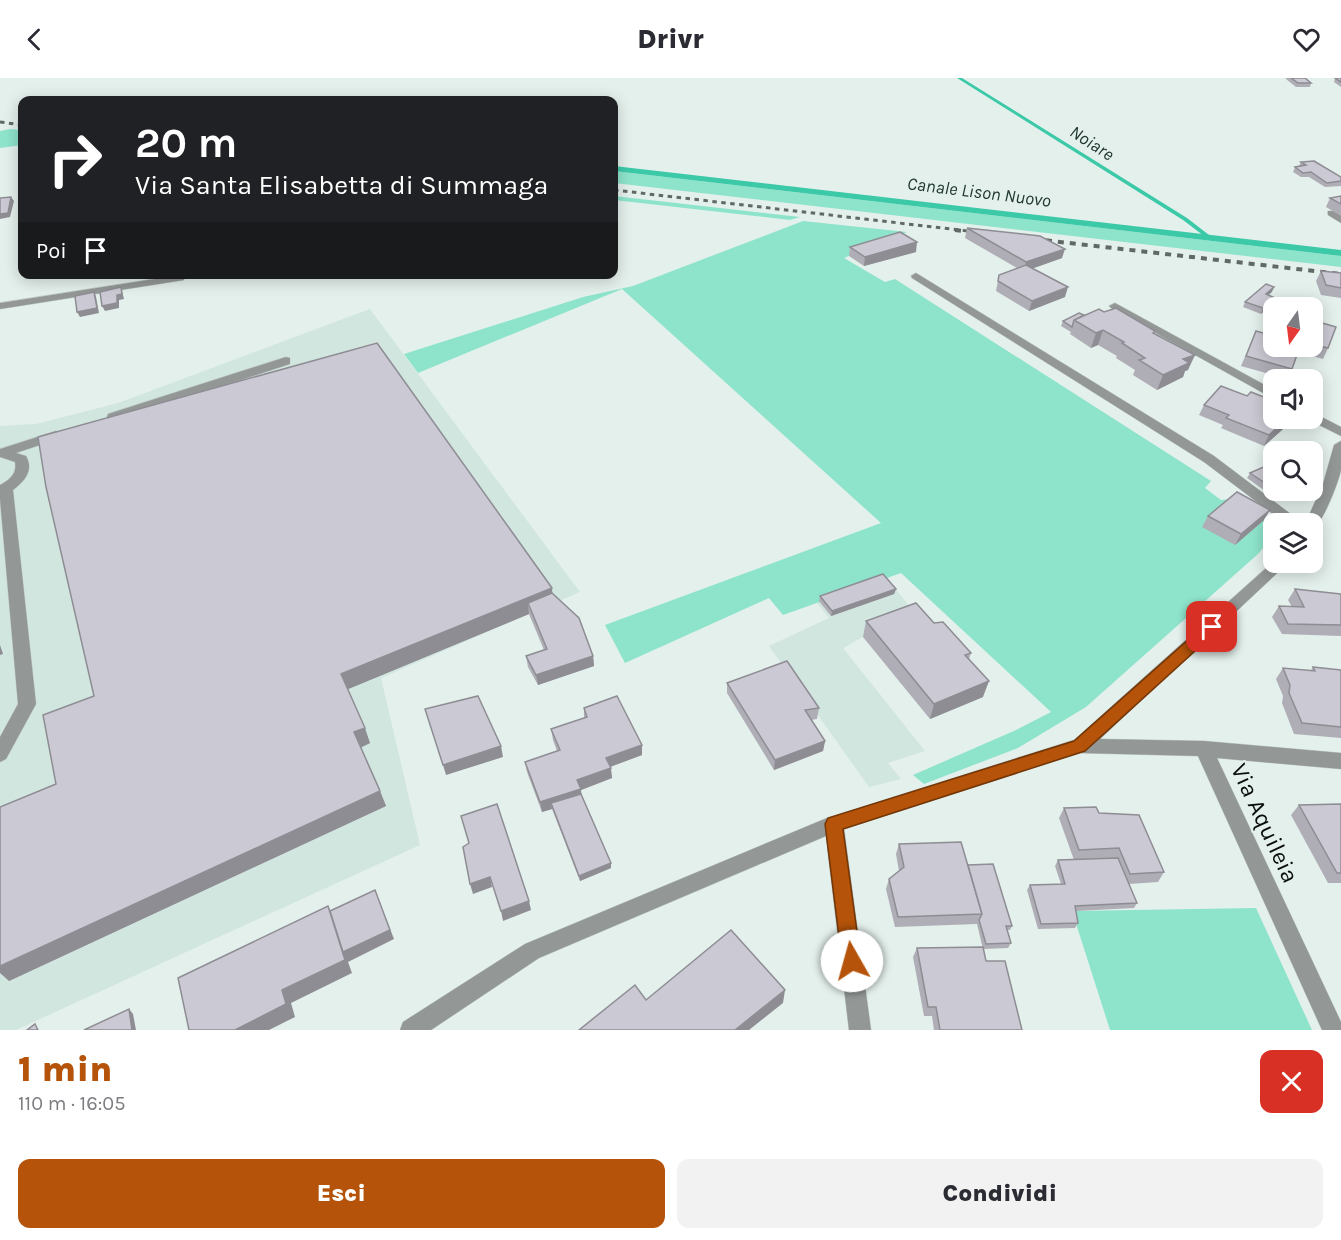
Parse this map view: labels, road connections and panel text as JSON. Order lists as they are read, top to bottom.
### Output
{
  "streets": {
    "street": ["Via Aquileia"]
  },
  "water": ["Noiare", "Canale Lison Nuovo"],
  "north": "bottom",
  "page": {
    "header": "Drivr",
    "turn": ["20 m", "Via Santa Elisabetta di Summaga"],
    "then": "Poi",
    "heading": ["1 min", "110 m · 16:05"],
    "buttons": ["Esci", "Condividi"]
  }
}
